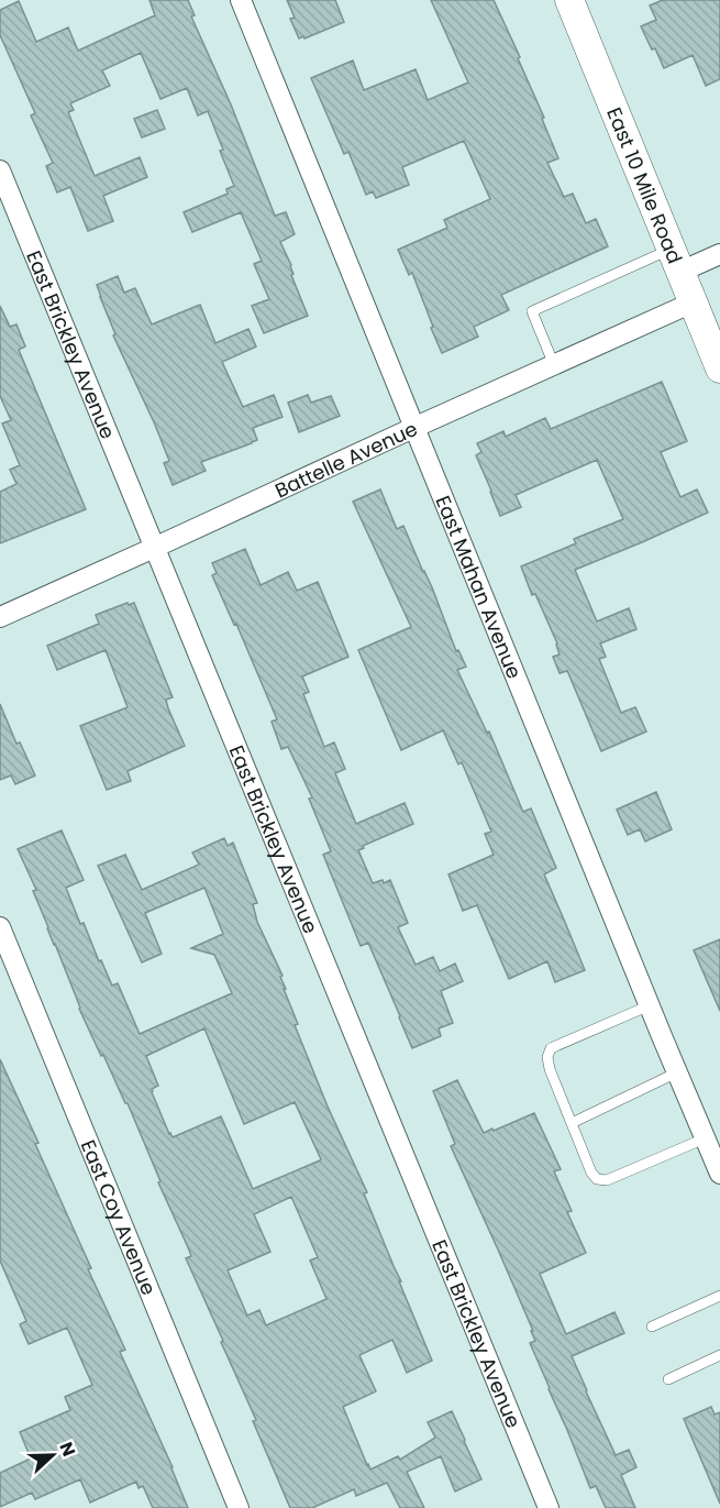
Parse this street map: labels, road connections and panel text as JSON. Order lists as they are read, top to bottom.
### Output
{
  "streets": {
    "main road": ["East 10 Mile Road"],
    "street": [
      "East Brickley Avenue",
      "Battelle Avenue",
      "East Mahan Avenue",
      "East Coy Avenue"
    ]
  },
  "crossings": [
    ["East 10 Mile Road", "Battelle Avenue"],
    ["East Brickley Avenue", "Battelle Avenue"],
    ["Battelle Avenue", "East Mahan Avenue"]
  ],
  "north": "right"
}
